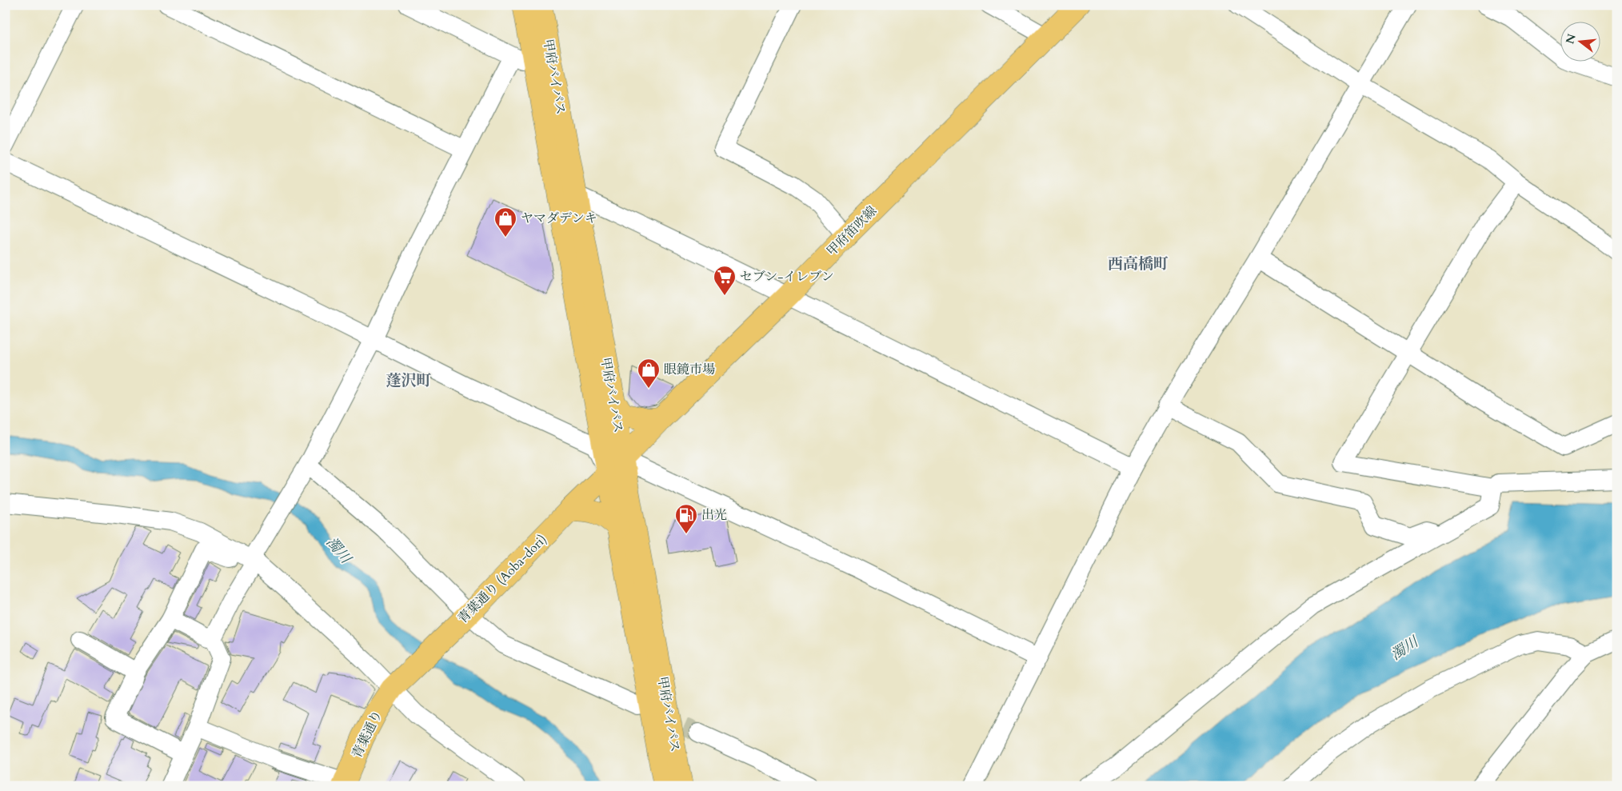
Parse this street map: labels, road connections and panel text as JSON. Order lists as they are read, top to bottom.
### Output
{
  "streets": {
    "main road": [
      "甲府バイパス",
      "甲府笛吹線",
      "青葉通り (Aoba-dori)",
      "青葉通り"
    ]
  },
  "crossings": [
    ["甲府バイパス", "甲府笛吹線"],
    ["甲府バイパス", "青葉通り (Aoba-dori)"],
    ["甲府笛吹線", "青葉通り (Aoba-dori)"],
    ["青葉通り (Aoba-dori)", "青葉通り"]
  ],
  "districts": ["西高橋町", "蓬沢町"],
  "water": ["濁川"],
  "places": {
    "shop": ["ヤマダデンキ", "眼鏡市場"],
    "supermarket": ["セブン-イレブン"],
    "fuel station": ["出光"]
  },
  "north": "left"
}
